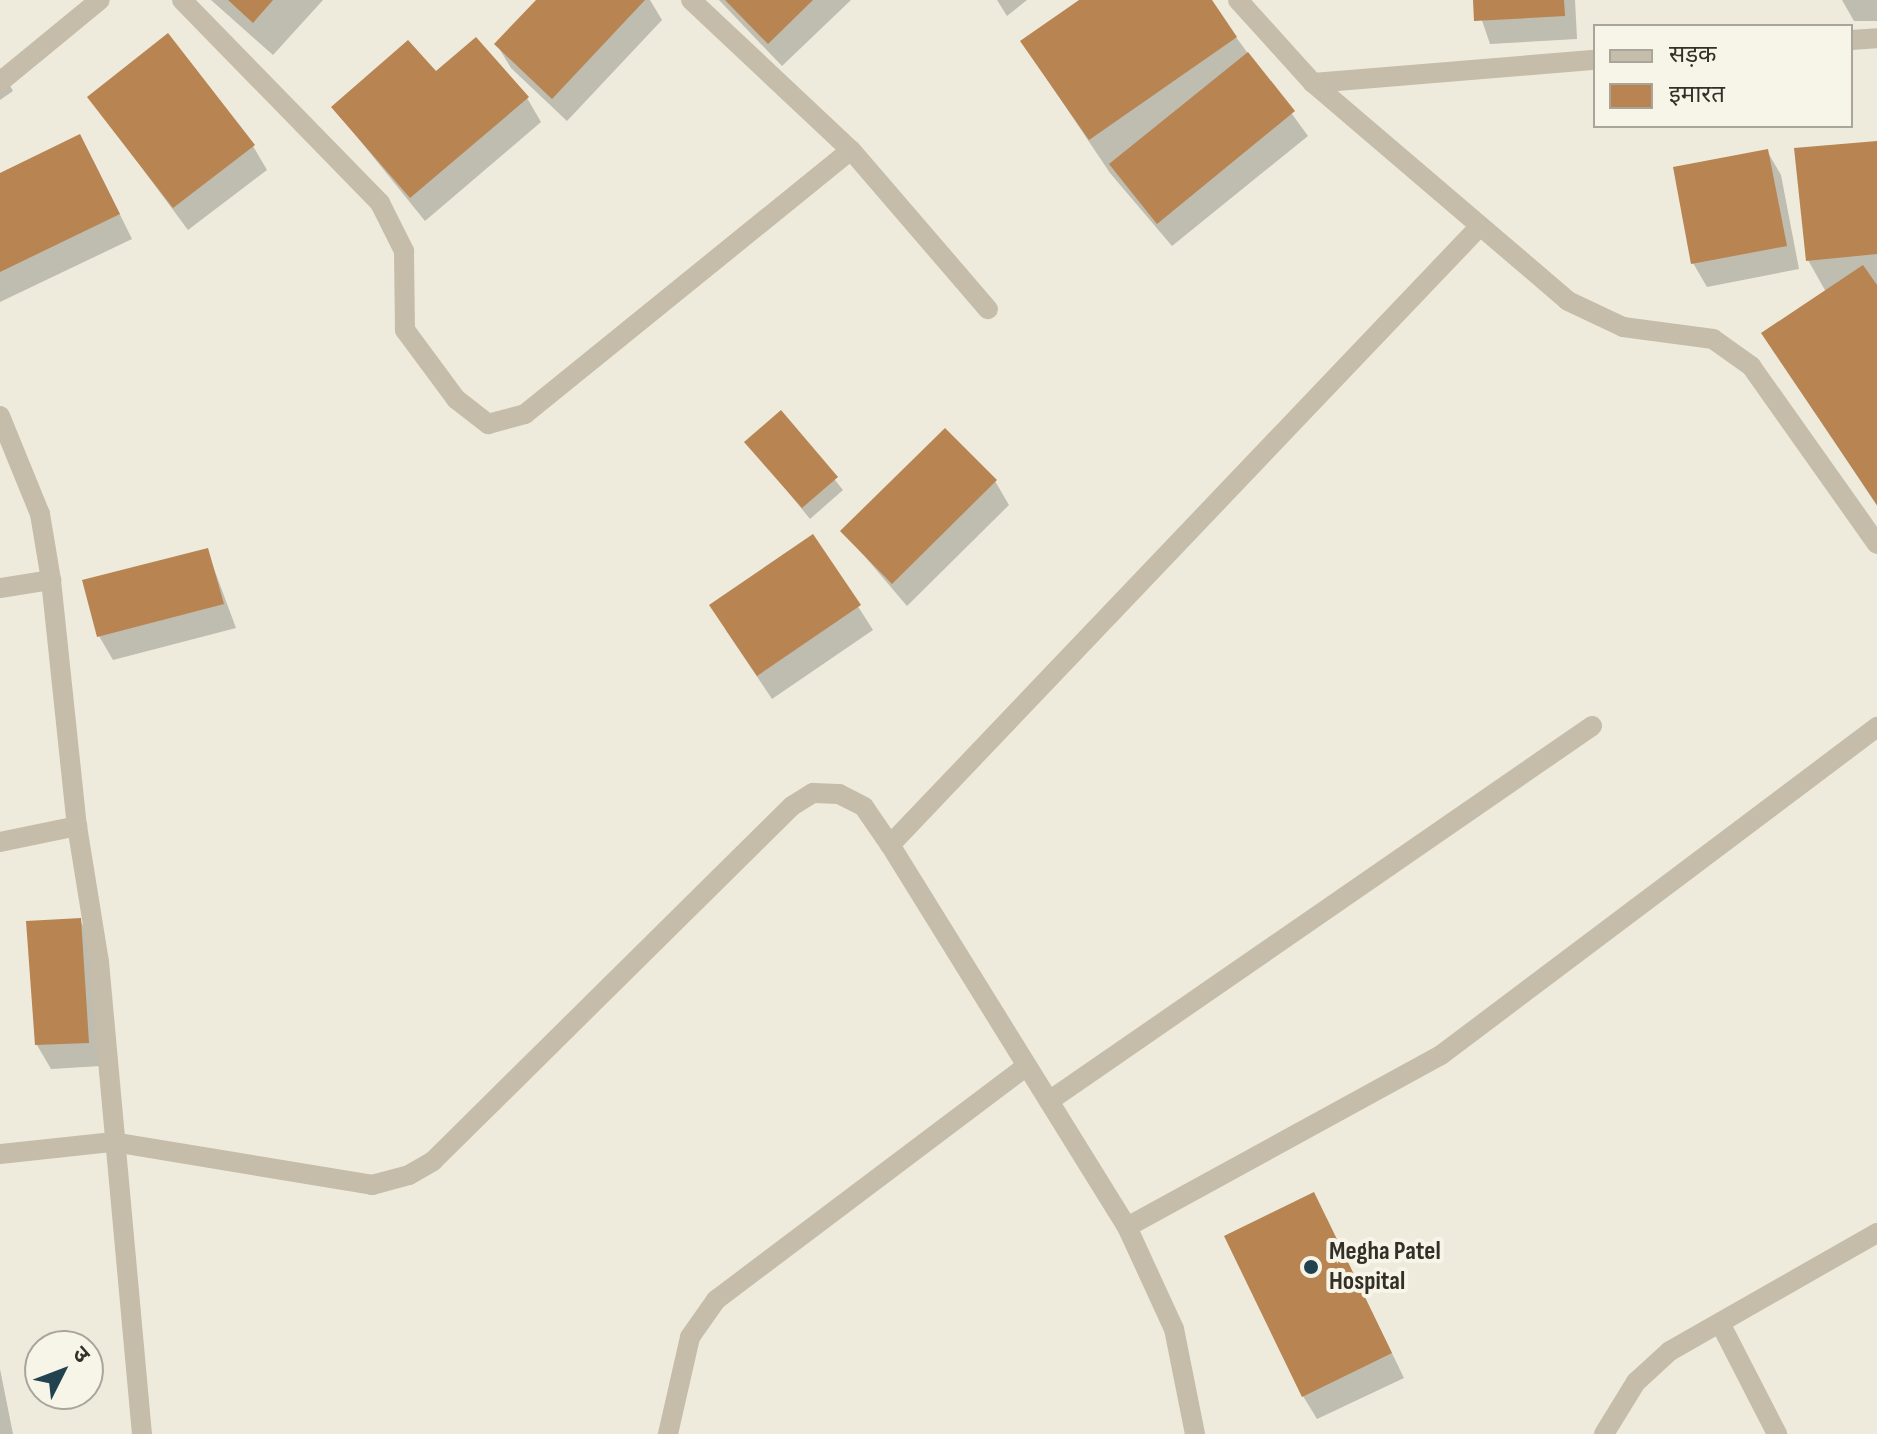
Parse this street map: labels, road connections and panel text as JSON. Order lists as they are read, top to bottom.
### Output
{
  "places": ["Megha Patel Hospital"],
  "legend": ["सड़क", "इमारत"],
  "north": "top right"
}
